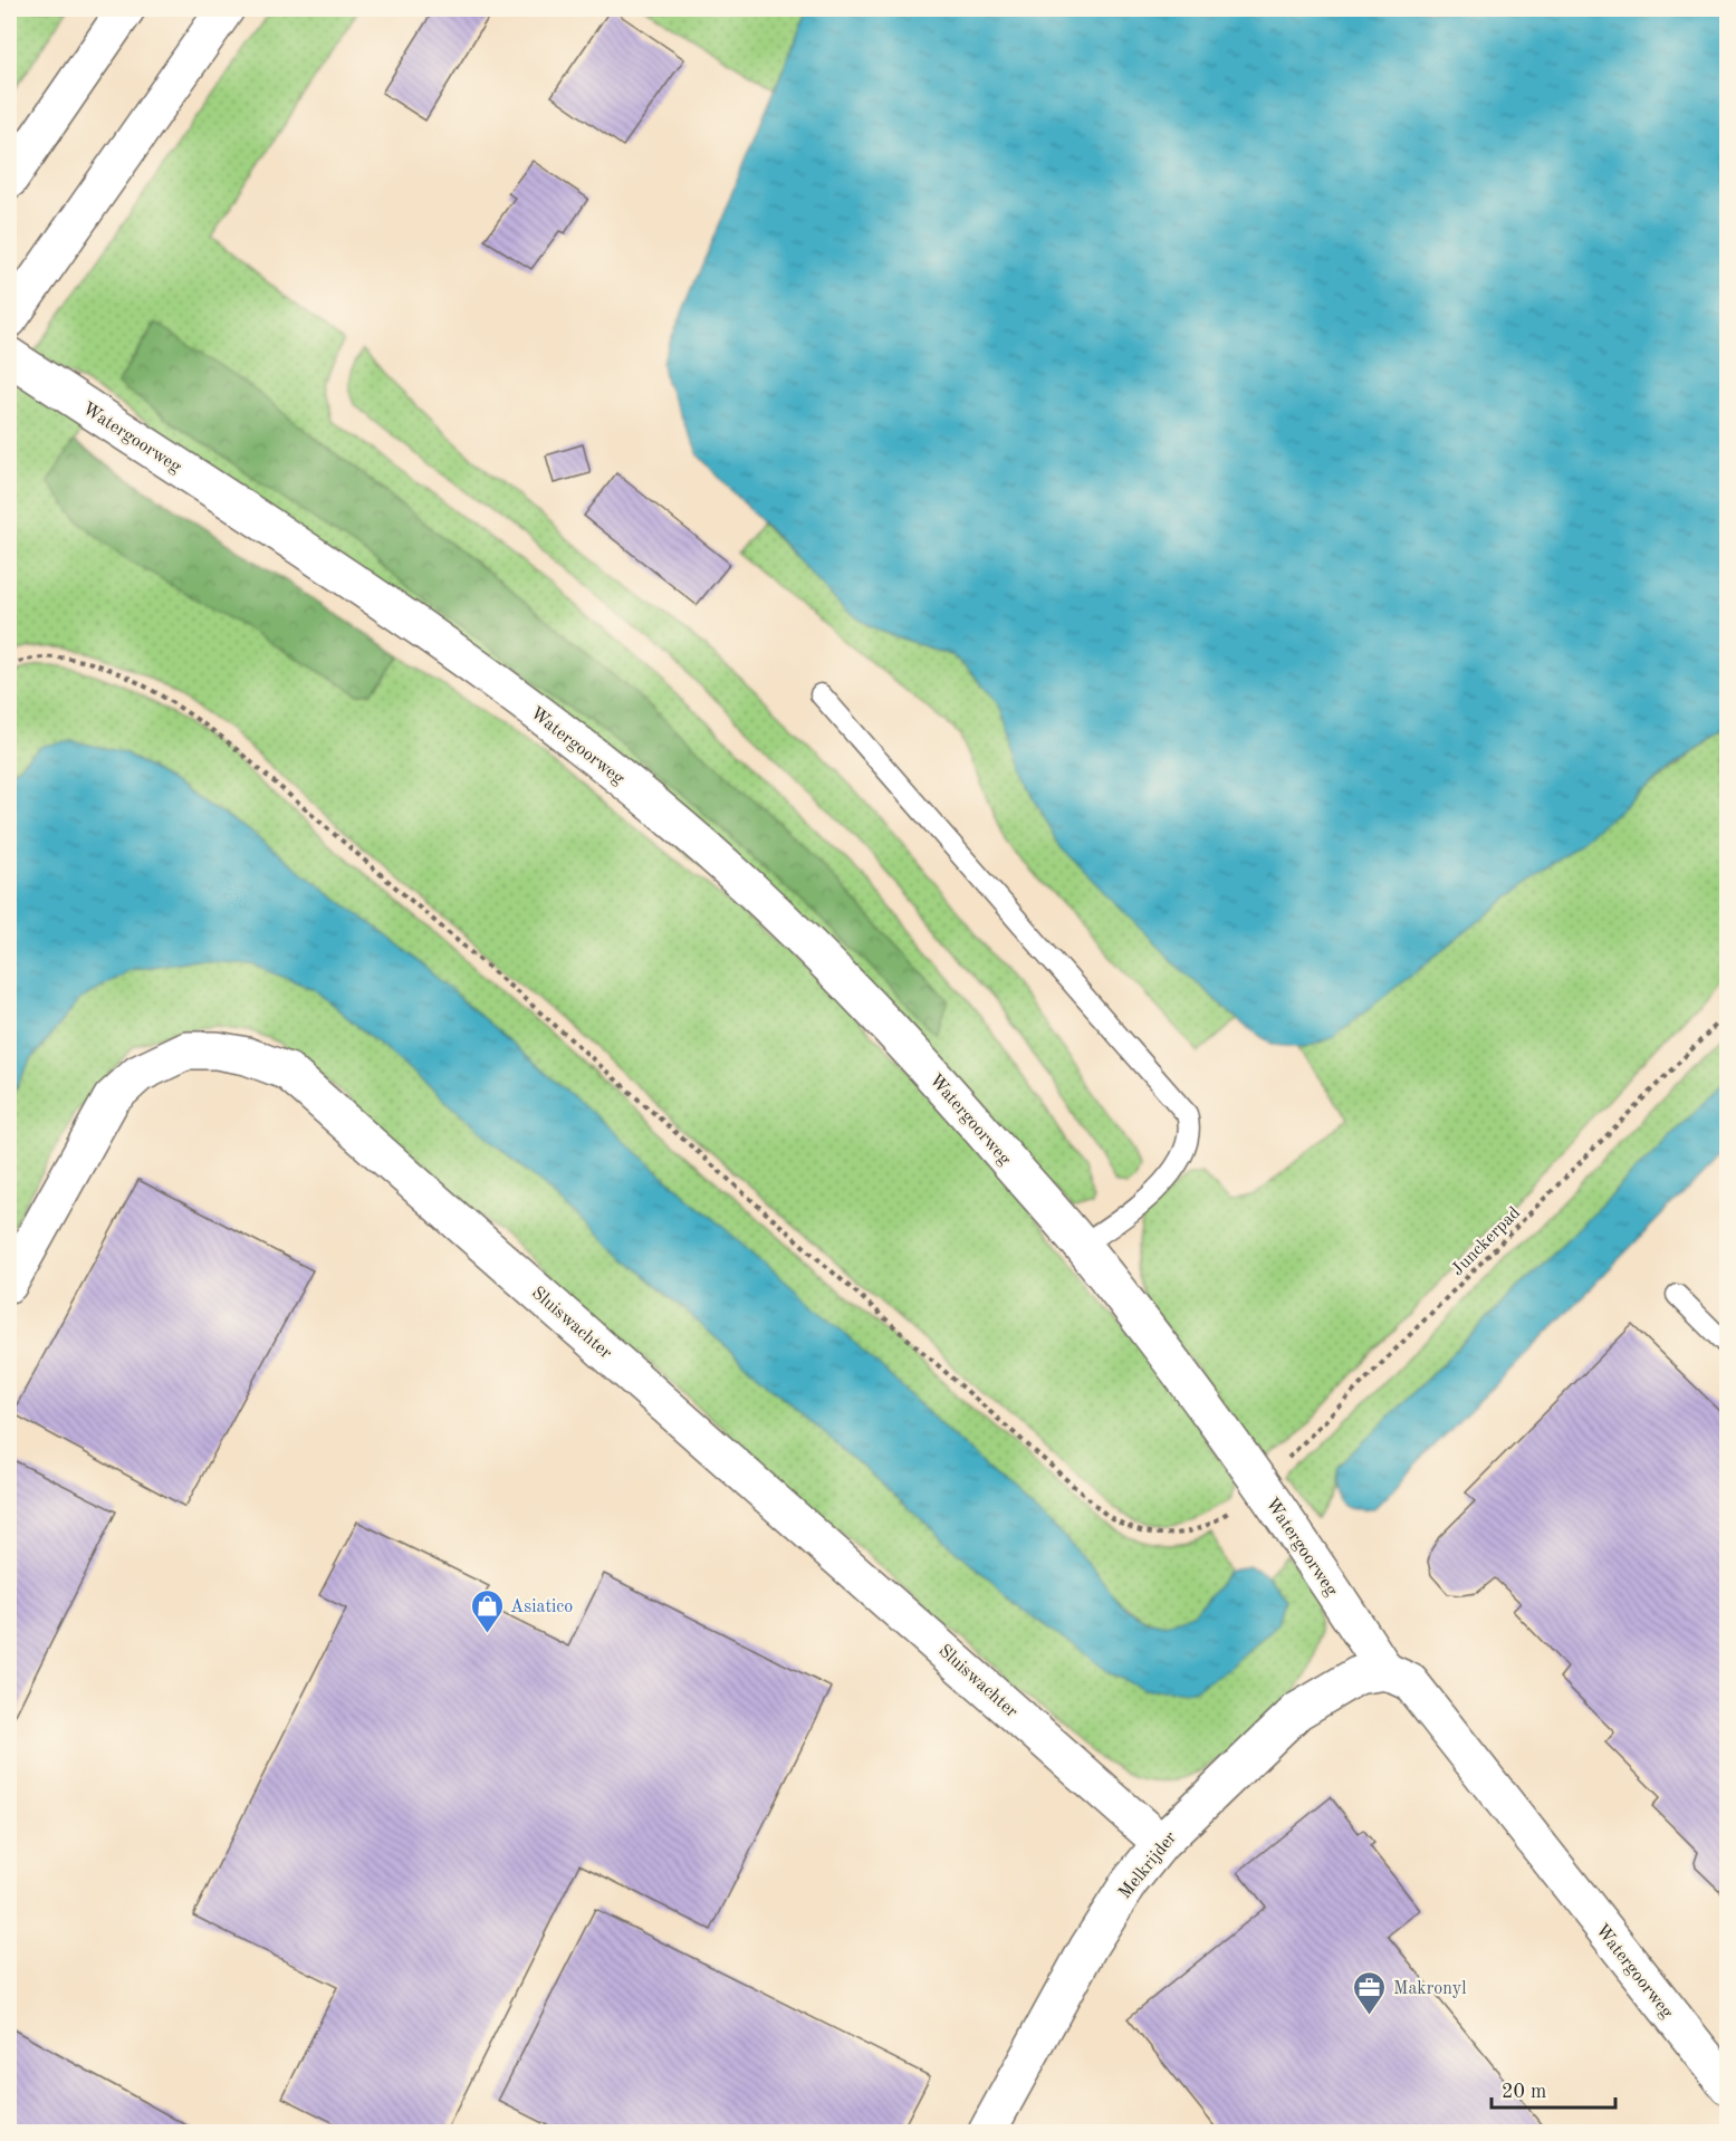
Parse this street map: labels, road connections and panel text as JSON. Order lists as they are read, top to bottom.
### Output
{
  "streets": {
    "main road": ["Watergoorweg", "Sluiswachter", "Melkrijder"],
    "path": ["Junckerpad"]
  },
  "crossings": [
    ["Watergoorweg", "Junckerpad"],
    ["Watergoorweg", "Melkrijder"],
    ["Sluiswachter", "Melkrijder"]
  ],
  "places": {
    "shop": ["Asiatico"],
    "office": ["Makronyl"]
  },
  "scale_bar": "20 m"
}
